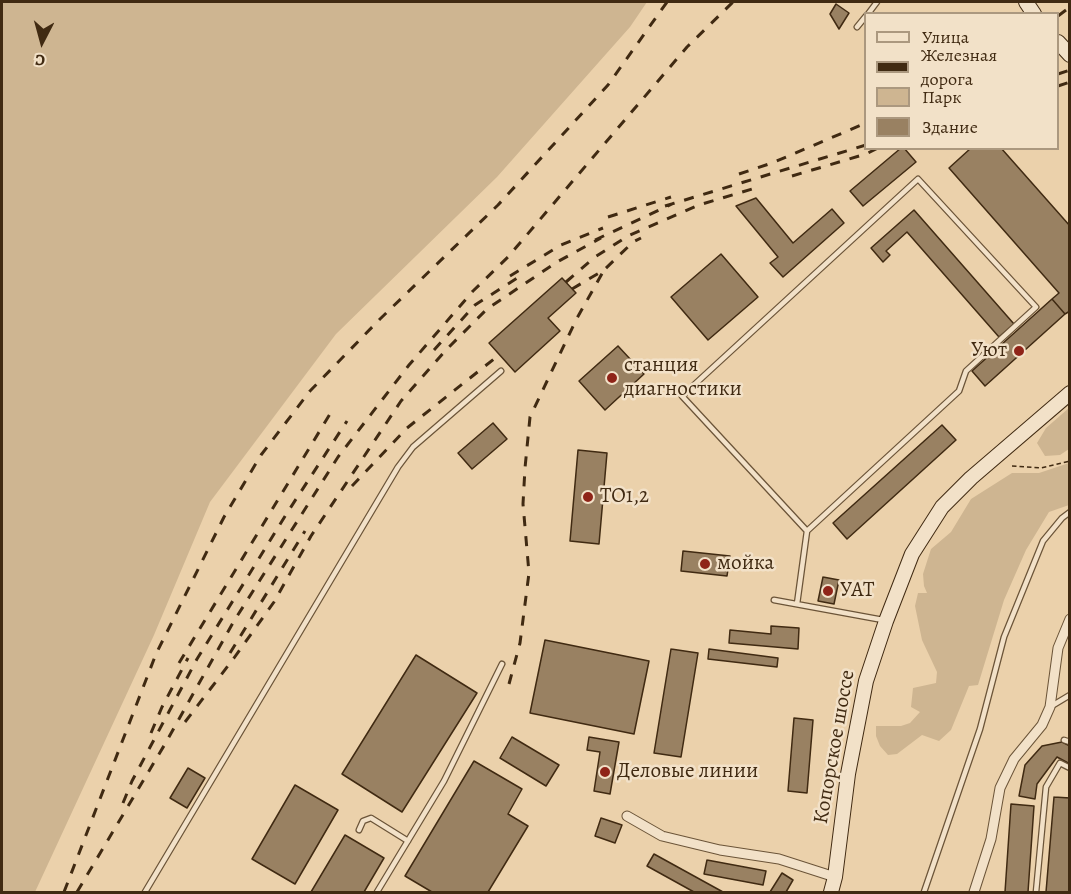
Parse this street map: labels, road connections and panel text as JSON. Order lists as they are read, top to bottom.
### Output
{
  "streets": {
    "main road": ["Копорское шоссе"]
  },
  "places": [
    "Уют",
    "станция диагностики",
    "ТО1,2",
    "мойка",
    "УАТ",
    "Деловые линии"
  ],
  "legend": [
    "Улица",
    "Железная дорога",
    "Парк",
    "Здание"
  ],
  "north": "bottom"
}
